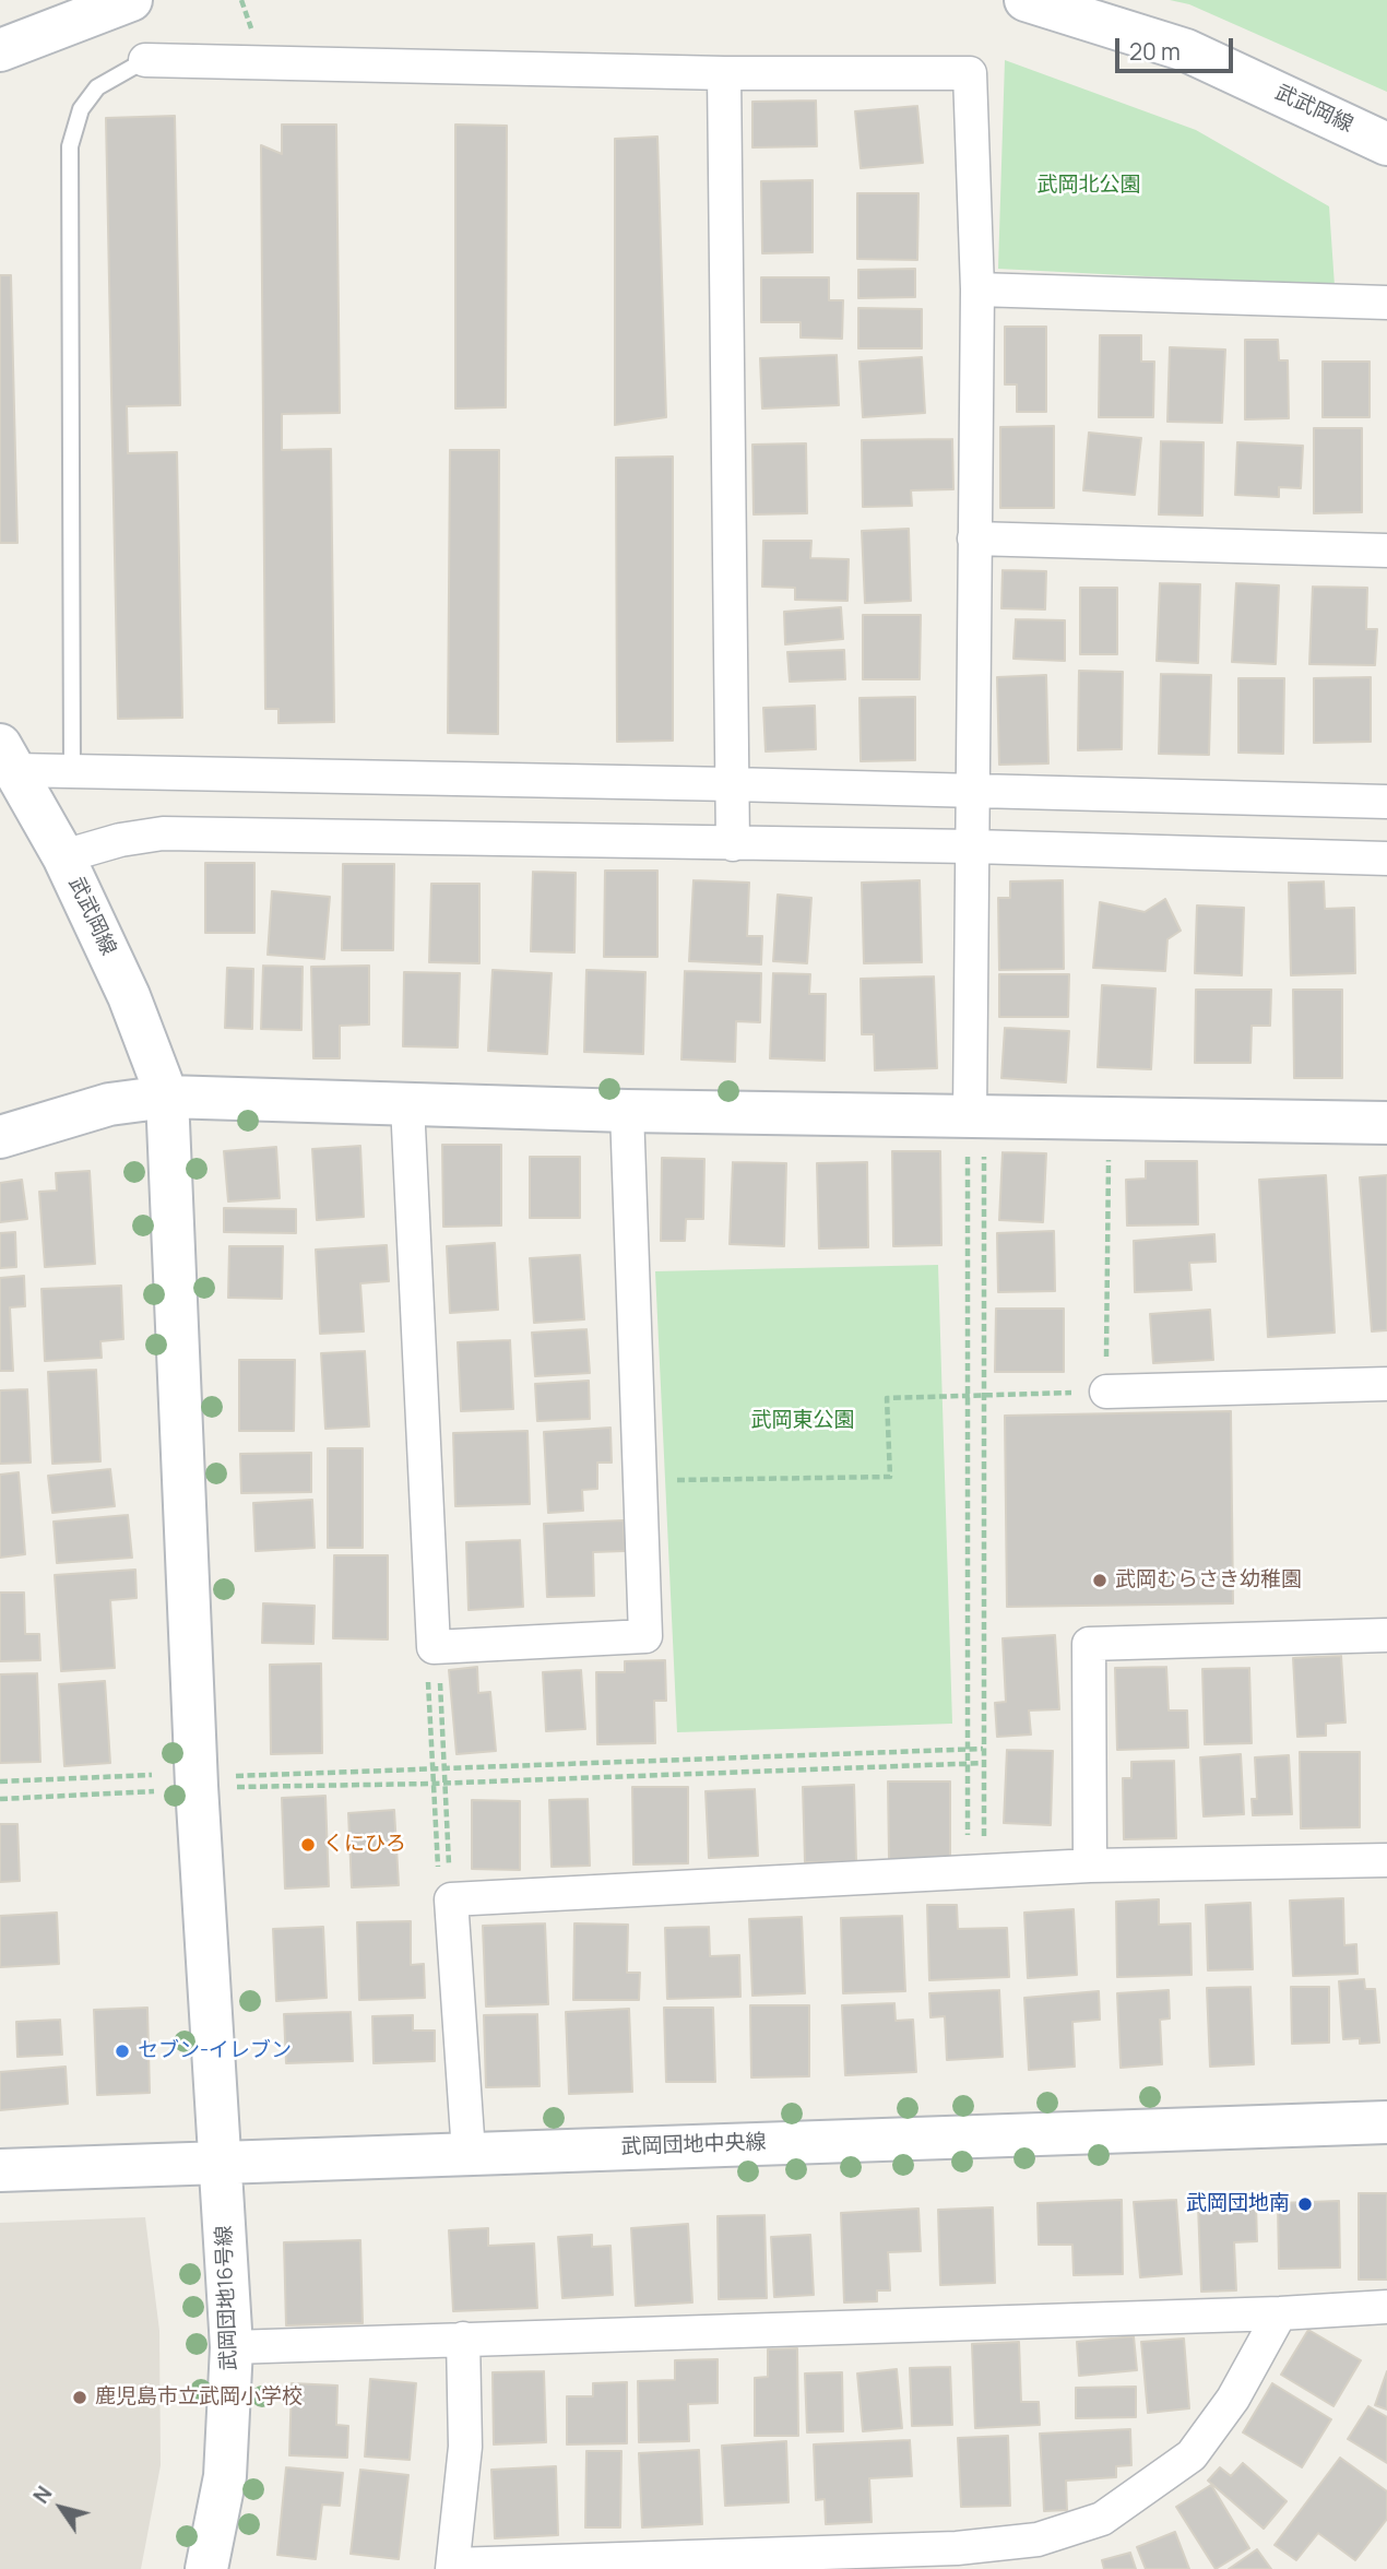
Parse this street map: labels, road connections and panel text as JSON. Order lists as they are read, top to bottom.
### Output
{
  "streets": {
    "street": ["武武岡線", "武岡団地中央線", "武岡団地16号線"]
  },
  "crossings": [
    ["武武岡線", "武岡団地中央線"],
    ["武武岡線", "武岡団地16号線"],
    ["武岡団地中央線", "武岡団地16号線"]
  ],
  "parks": ["武岡北公園", "武岡東公園"],
  "places": [
    "武岡むらさき幼稚園",
    "くにひろ",
    "セブン-イレブン",
    "武岡団地南",
    "鹿児島市立武岡小学校"
  ],
  "scale_bar": "20 m",
  "north": "top left"
}
